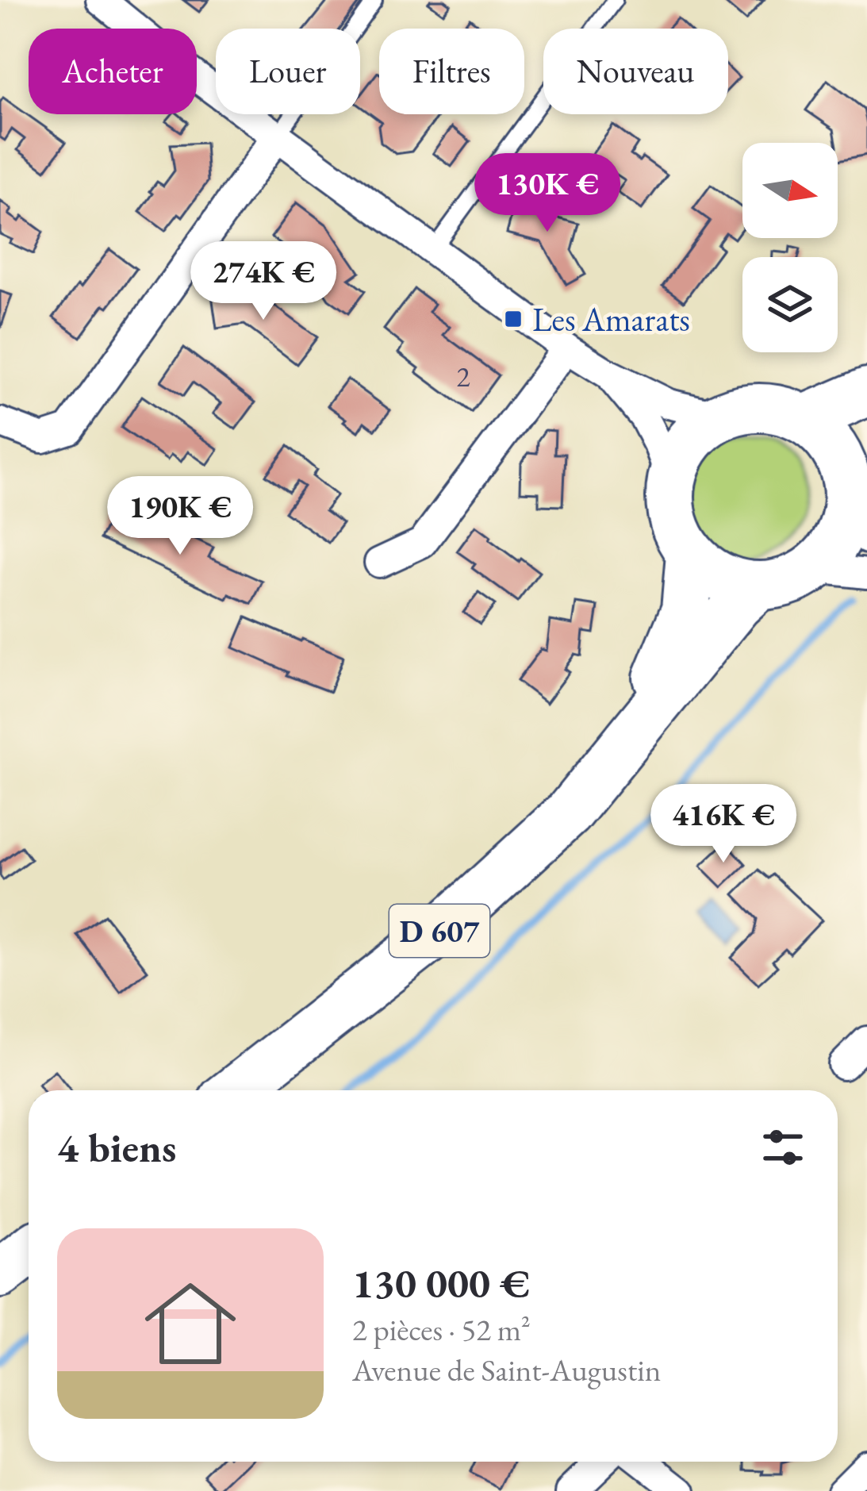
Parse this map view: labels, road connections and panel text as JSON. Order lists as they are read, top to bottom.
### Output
{
  "streets": {
    "main road": ["D 607"]
  },
  "places": {
    "transit": ["Les Amarats"]
  },
  "house_numbers": ["2"],
  "north": "right",
  "page": {
    "chip": [
      "Acheter",
      "Louer",
      "Filtres",
      "Nouveau"
    ],
    "price": [
      "130K €",
      "274K €",
      "190K €",
      "416K €"
    ],
    "heading": "4 biens",
    "list": [
      {
        "name": "130 000 €",
        "note": "2 pièces · 52 m² · Avenue de Saint-Augustin"
      }
    ]
  }
}
